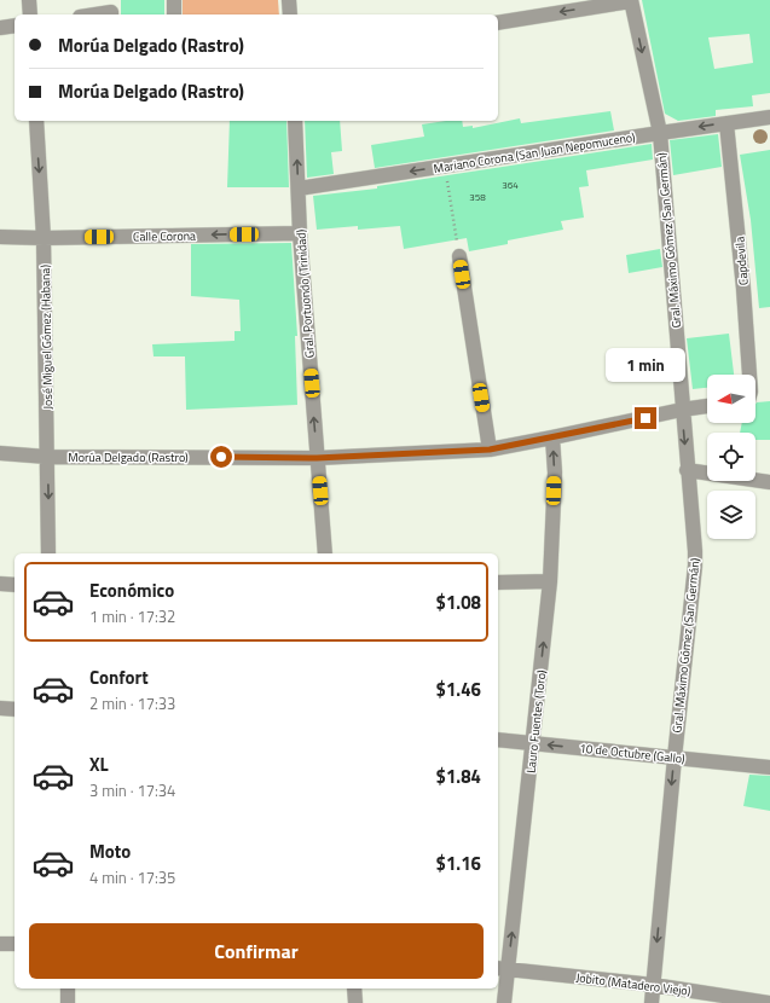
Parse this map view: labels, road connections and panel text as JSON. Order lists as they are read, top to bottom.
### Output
{
  "streets": {
    "street": [
      "Mariano Corona (San Juan Nepomuceno)",
      "Calle Corona",
      "Gral. Máximo Gómez (San Germán)",
      "Capdevila",
      "Gral. Portuondo (Trinidad)",
      "José Miguel Gómez (Habana)",
      "Morúa Delgado (Rastro)",
      "Lauro Fuentes (Toro)",
      "10 de Octubre (Gallo)",
      "Jobito (Matadero Viejo)"
    ]
  },
  "crossings": [
    ["Mariano Corona (San Juan Nepomuceno)", "Gral. Máximo Gómez (San Germán)"],
    ["Mariano Corona (San Juan Nepomuceno)", "Capdevila"],
    ["Mariano Corona (San Juan Nepomuceno)", "Gral. Portuondo (Trinidad)"],
    ["Calle Corona", "Gral. Portuondo (Trinidad)"],
    ["Calle Corona", "José Miguel Gómez (Habana)"],
    ["Gral. Máximo Gómez (San Germán)", "Morúa Delgado (Rastro)"],
    ["Gral. Máximo Gómez (San Germán)", "10 de Octubre (Gallo)"],
    ["Gral. Máximo Gómez (San Germán)", "Jobito (Matadero Viejo)"],
    ["Gral. Portuondo (Trinidad)", "Morúa Delgado (Rastro)"],
    ["José Miguel Gómez (Habana)", "Morúa Delgado (Rastro)"],
    ["Morúa Delgado (Rastro)", "Lauro Fuentes (Toro)"],
    ["Lauro Fuentes (Toro)", "10 de Octubre (Gallo)"],
    ["Lauro Fuentes (Toro)", "Jobito (Matadero Viejo)"]
  ],
  "one_way": [
    "Mariano Corona (San Juan Nepomuceno)",
    "Calle Corona",
    "Gral. Máximo Gómez (San Germán)",
    "Gral. Portuondo (Trinidad)",
    "José Miguel Gómez (Habana)",
    "Lauro Fuentes (Toro)",
    "10 de Octubre (Gallo)"
  ],
  "house_numbers": ["364", "358"],
  "north": "left",
  "page": {
    "banner": ["Morúa Delgado (Rastro)", "Morúa Delgado (Rastro)"],
    "bubble": "1 min",
    "list": [
      {
        "name": "Económico",
        "note": "1 min · 17:32",
        "value": "$1.08"
      },
      {
        "name": "Confort",
        "note": "2 min · 17:33",
        "value": "$1.46"
      },
      {
        "name": "XL",
        "note": "3 min · 17:34",
        "value": "$1.84"
      },
      {
        "name": "Moto",
        "note": "4 min · 17:35",
        "value": "$1.16"
      }
    ],
    "buttons": "Confirmar"
  }
}
